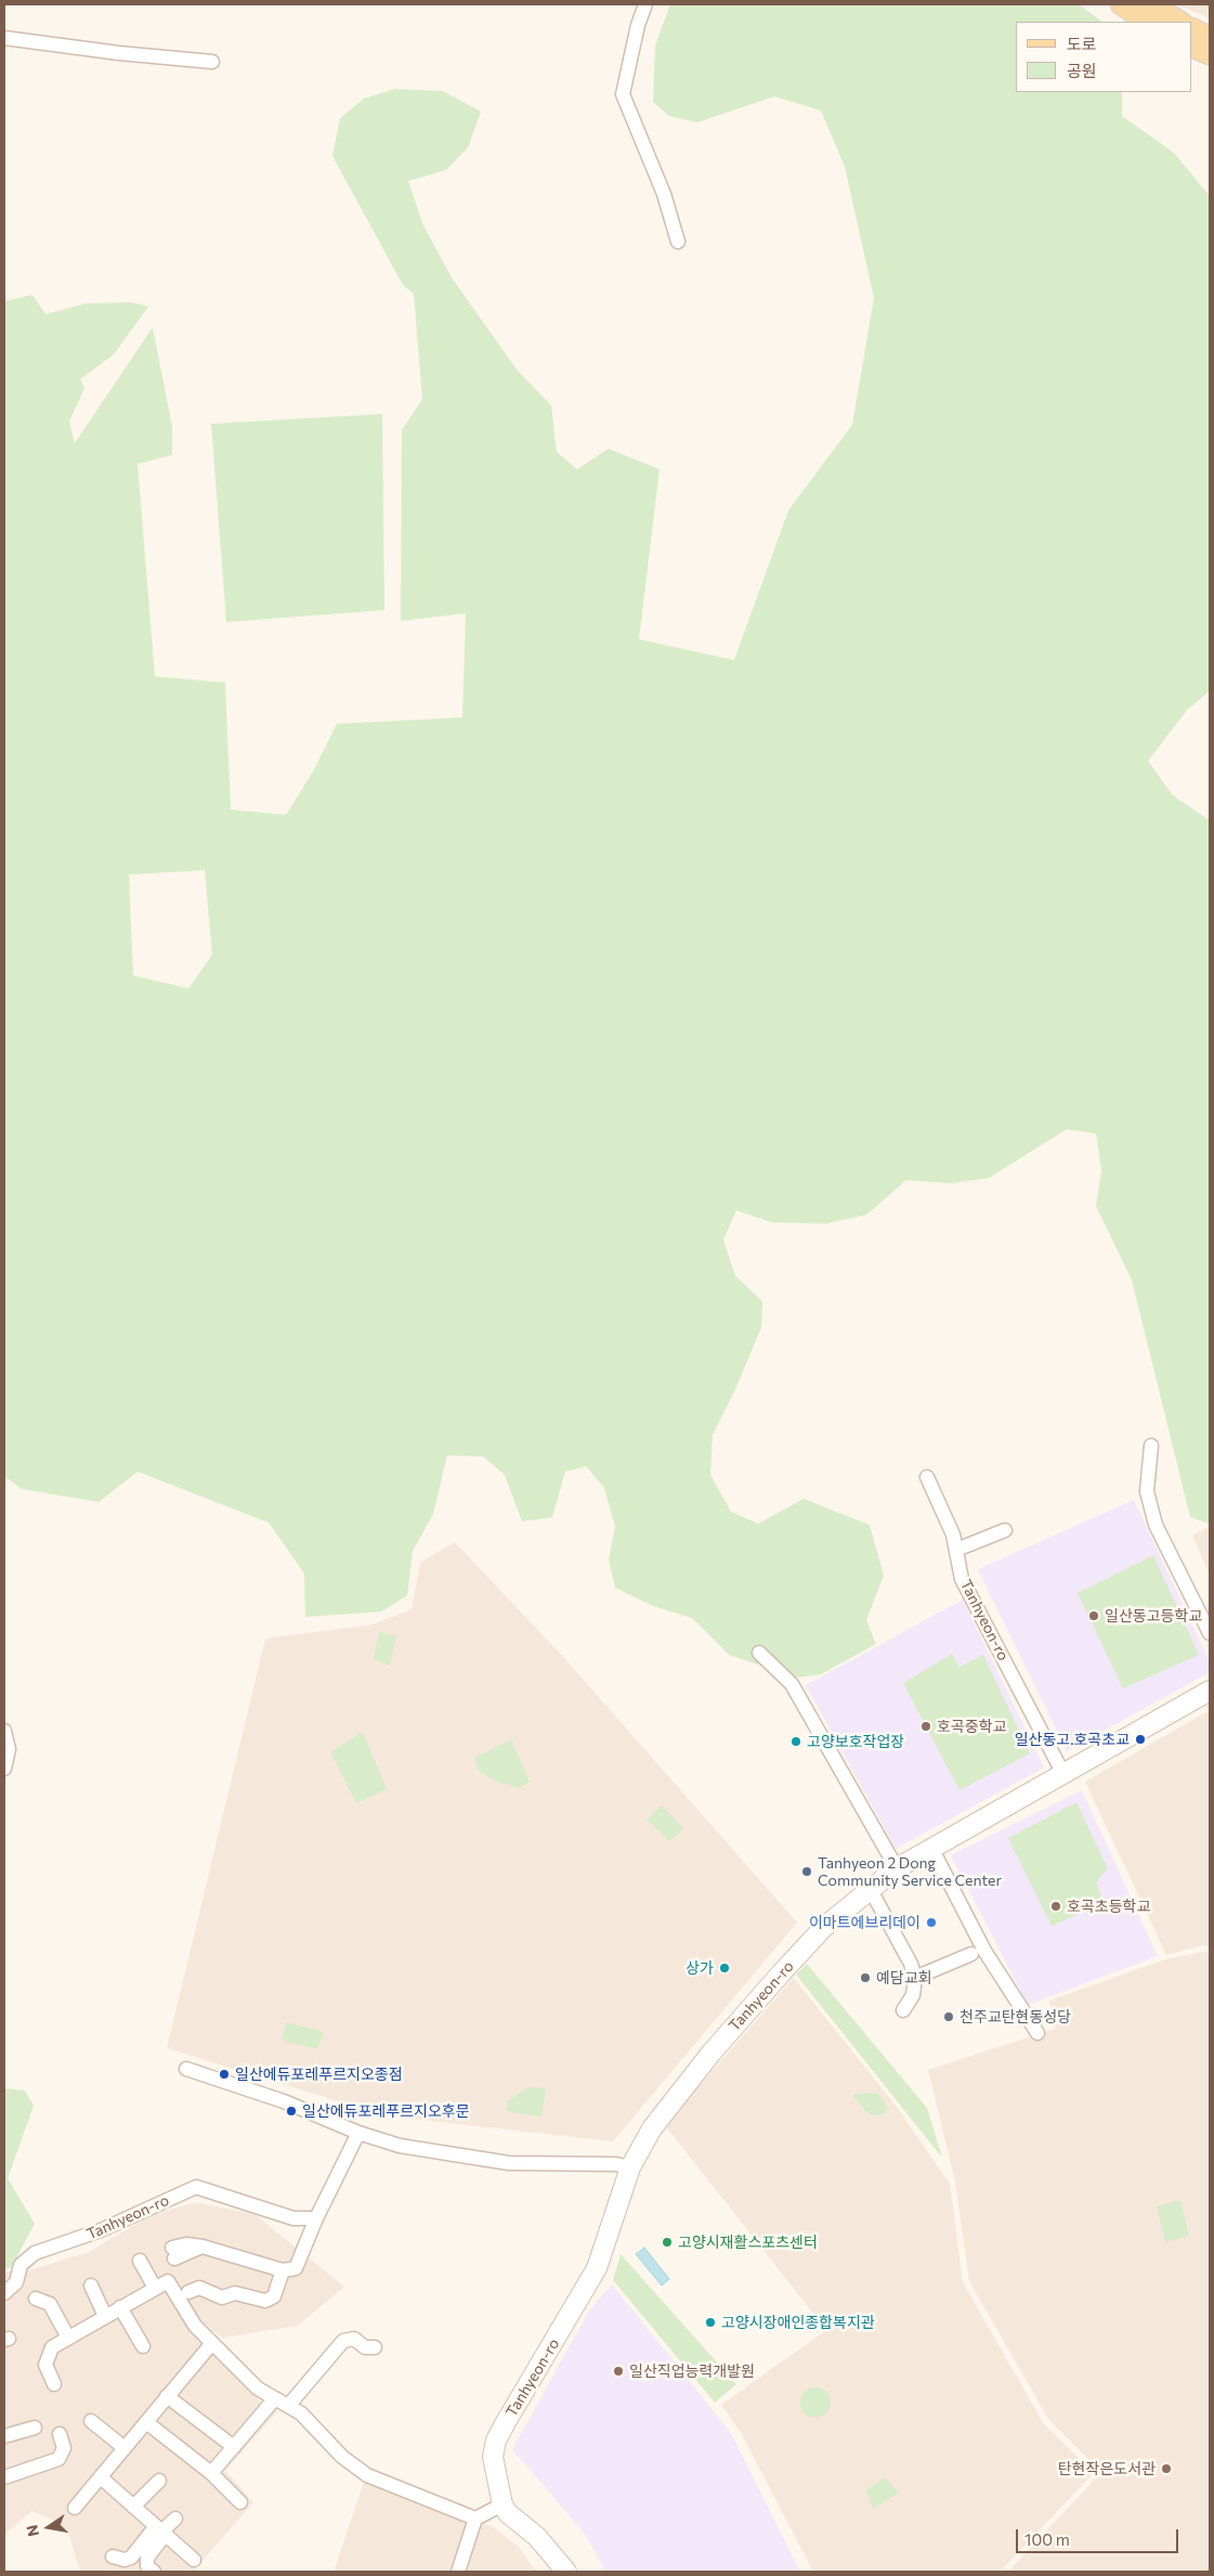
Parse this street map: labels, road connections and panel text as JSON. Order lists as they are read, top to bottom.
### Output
{
  "streets": {
    "main road": ["Tanhyeon-ro"]
  },
  "places": [
    "일산동고등학교",
    "호곡중학교",
    "일산동고.호곡초교",
    "고양보호작업장",
    "Tanhyeon 2 Dong Community Service Center",
    "호곡초등학교",
    "이마트에브리데이",
    "상가",
    "예담교회",
    "천주교탄현동성당",
    "일산에듀포레푸르지오종점",
    "일산에듀포레푸르지오후문",
    "고양시재활스포츠센터",
    "고양시장애인종합복지관",
    "일산직업능력개발원",
    "탄현작은도서관"
  ],
  "legend": ["도로", "공원"],
  "scale_bar": "100 m",
  "north": "left"
}
